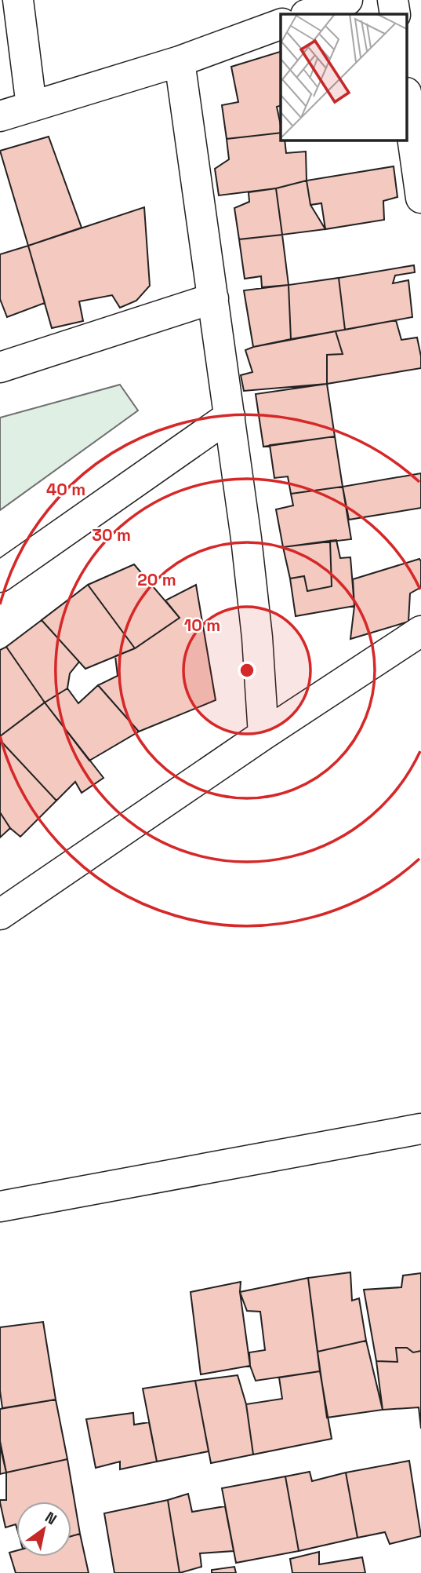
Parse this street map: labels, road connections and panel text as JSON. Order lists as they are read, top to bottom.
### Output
{
  "north": "top right",
  "rings": [
    "40 m",
    "30 m",
    "20 m",
    "10 m"
  ]
}
